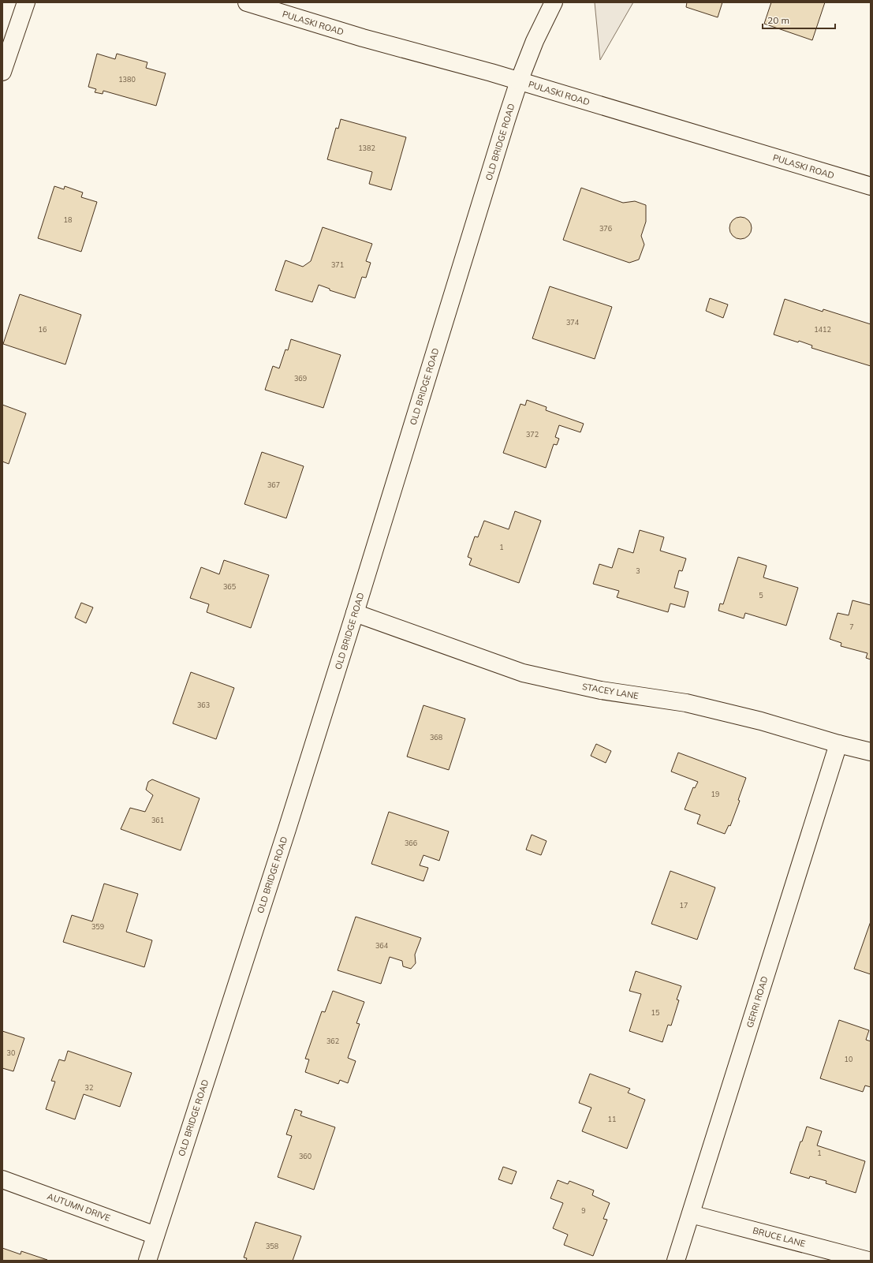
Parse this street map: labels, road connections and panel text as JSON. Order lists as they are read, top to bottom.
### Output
{
  "streets": {
    "street": [
      "PULASKI ROAD",
      "OLD BRIDGE ROAD",
      "STACEY LANE",
      "GERRI ROAD",
      "AUTUMN DRIVE",
      "BRUCE LANE"
    ]
  },
  "crossings": [
    ["PULASKI ROAD", "OLD BRIDGE ROAD"],
    ["OLD BRIDGE ROAD", "STACEY LANE"],
    ["OLD BRIDGE ROAD", "AUTUMN DRIVE"],
    ["STACEY LANE", "GERRI ROAD"],
    ["GERRI ROAD", "BRUCE LANE"]
  ],
  "house_numbers": [
    "1380",
    "1382",
    "18",
    "376",
    "371",
    "374",
    "16",
    "1412",
    "369",
    "372",
    "367",
    "1",
    "3",
    "365",
    "5",
    "7",
    "363",
    "368",
    "19",
    "361",
    "366",
    "17",
    "359",
    "364",
    "15",
    "362",
    "30",
    "10",
    "32",
    "11",
    "1",
    "360",
    "9",
    "358"
  ],
  "scale_bar": "20 m"
}
